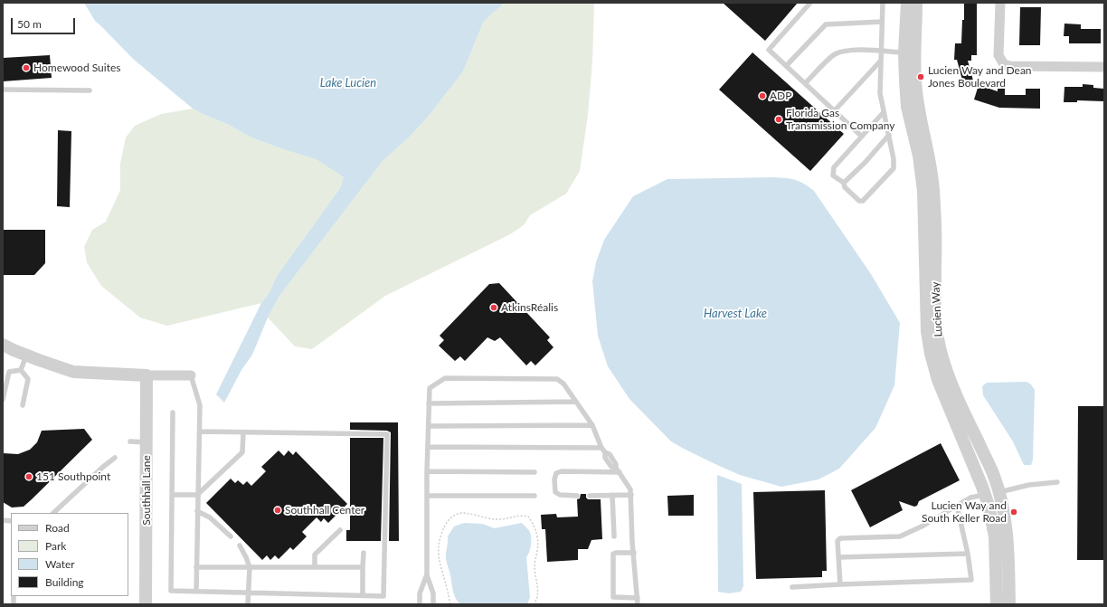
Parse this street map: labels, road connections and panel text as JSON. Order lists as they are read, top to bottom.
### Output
{
  "streets": {
    "street": ["Lucien Way", "Southhall Lane"]
  },
  "water": ["Lake Lucien", "Harvest Lake"],
  "places": [
    "Homewood Suites",
    "Lucien Way and Dean Jones Boulevard",
    "ADP",
    "Florida Gas Transmission Company",
    "AtkinsRéalis",
    "151 Southpoint",
    "Southhall Center",
    "Lucien Way and South Keller Road"
  ],
  "legend": [
    "Road",
    "Park",
    "Water",
    "Building"
  ],
  "scale_bar": "50 m"
}
